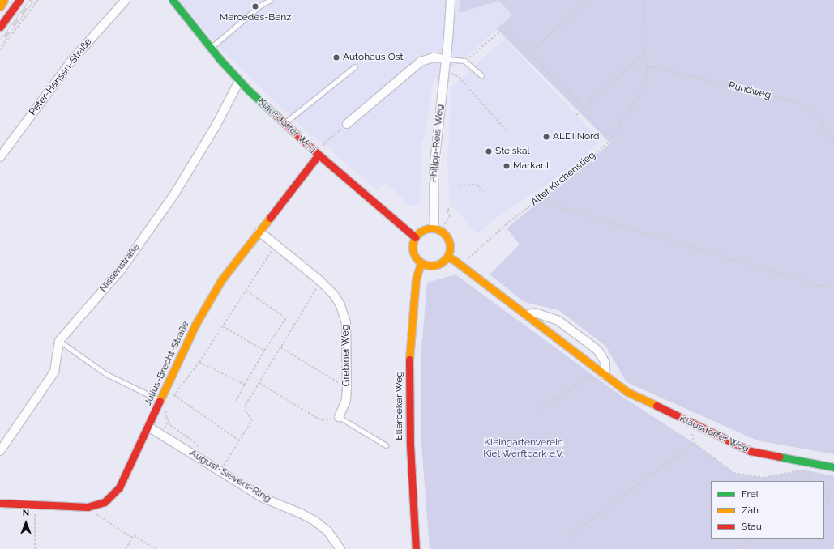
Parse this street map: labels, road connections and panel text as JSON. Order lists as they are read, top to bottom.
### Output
{
  "streets": {
    "main road": ["Klausdorfer Weg", "Julius-Brecht-Straße", "Ellerbeker Weg"],
    "street": [
      "Peter-Hansen-Straße",
      "Philipp-Reis-Weg",
      "Nissenstraße",
      "Grebiner Weg",
      "August-Sievers-Ring"
    ],
    "path": ["Rundweg", "Alter Kirchenstieg"]
  },
  "crossings": [
    ["Rundweg", "Alter Kirchenstieg"],
    ["Klausdorfer Weg", "Philipp-Reis-Weg"],
    ["Klausdorfer Weg", "Alter Kirchenstieg"],
    ["Klausdorfer Weg", "Nissenstraße"],
    ["Klausdorfer Weg", "Julius-Brecht-Straße"],
    ["Klausdorfer Weg", "Ellerbeker Weg"],
    ["Philipp-Reis-Weg", "Ellerbeker Weg"],
    ["Grebiner Weg", "Julius-Brecht-Straße"],
    ["Julius-Brecht-Straße", "August-Sievers-Ring"]
  ],
  "parks": ["Kleingartenverein Kiel Werftpark e.V."],
  "places": [
    "Mercedes-Benz",
    "Autohaus Ost",
    "ALDI Nord",
    "Steiskal",
    "Markant"
  ],
  "legend": ["Frei", "Zäh", "Stau"],
  "north": "top"
}
